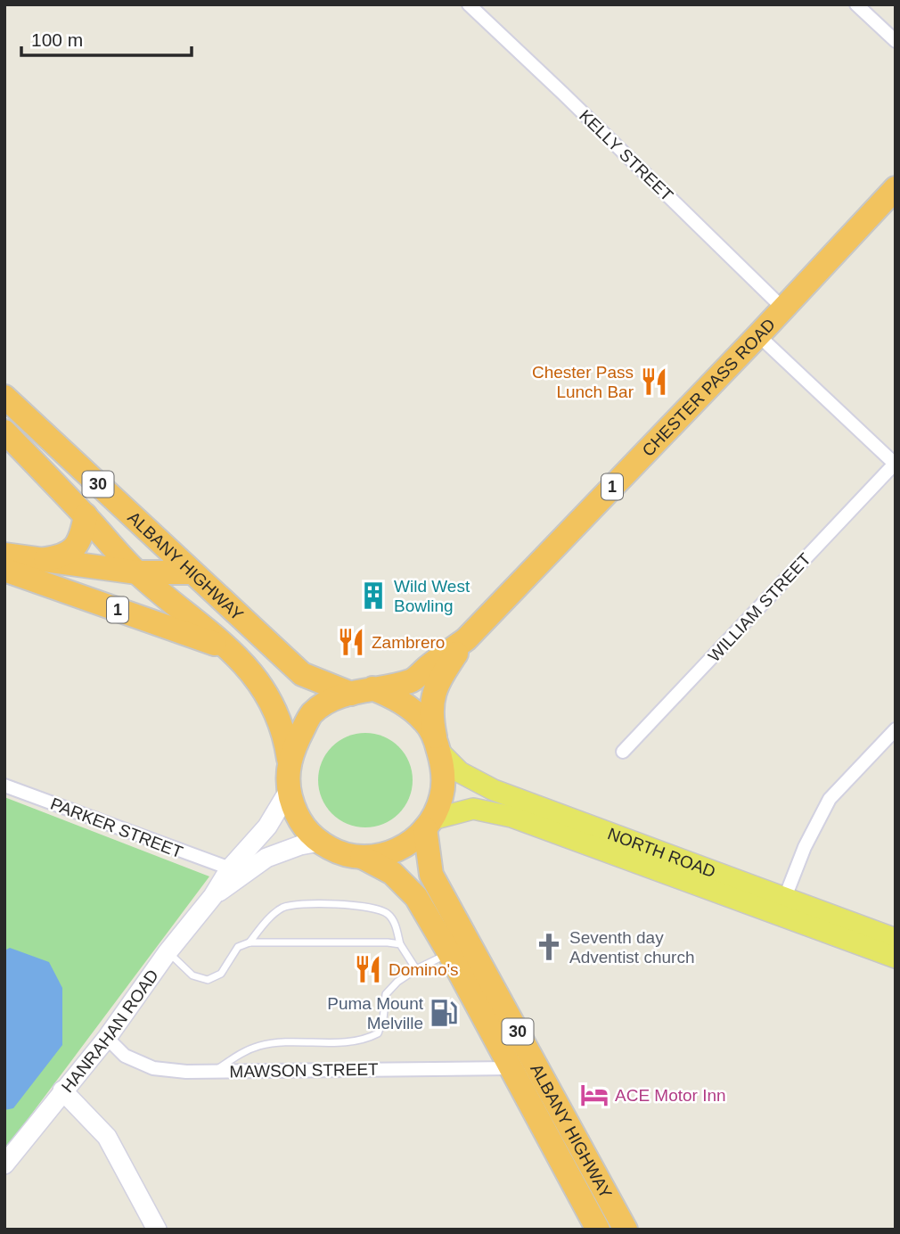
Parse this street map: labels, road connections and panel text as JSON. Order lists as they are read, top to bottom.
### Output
{
  "streets": {
    "highway": [
      "CHESTER PASS ROAD",
      "30",
      "1",
      "ALBANY HIGHWAY"
    ],
    "main road": ["NORTH ROAD", "HANRAHAN ROAD"],
    "street": [
      "KELLY STREET",
      "WILLIAM STREET",
      "PARKER STREET",
      "MAWSON STREET"
    ]
  },
  "crossings": [
    ["KELLY STREET", "CHESTER PASS ROAD"],
    ["CHESTER PASS ROAD", "1"],
    ["CHESTER PASS ROAD", "ALBANY HIGHWAY"],
    ["CHESTER PASS ROAD", "NORTH ROAD"],
    ["CHESTER PASS ROAD", "HANRAHAN ROAD"],
    ["1", "ALBANY HIGHWAY"],
    ["1", "NORTH ROAD"],
    ["1", "HANRAHAN ROAD"],
    ["ALBANY HIGHWAY", "NORTH ROAD"],
    ["ALBANY HIGHWAY", "HANRAHAN ROAD"],
    ["ALBANY HIGHWAY", "MAWSON STREET"],
    ["PARKER STREET", "HANRAHAN ROAD"],
    ["NORTH ROAD", "HANRAHAN ROAD"],
    ["HANRAHAN ROAD", "MAWSON STREET"]
  ],
  "places": {
    "restaurant": ["Chester Pass Lunch Bar", "Zambrero", "Domino's"],
    "building": ["Wild West Bowling"],
    "church": ["Seventh day Adventist church"],
    "fuel station": ["Puma Mount Melville"],
    "hotel": ["ACE Motor Inn"]
  },
  "scale_bar": "100 m"
}
